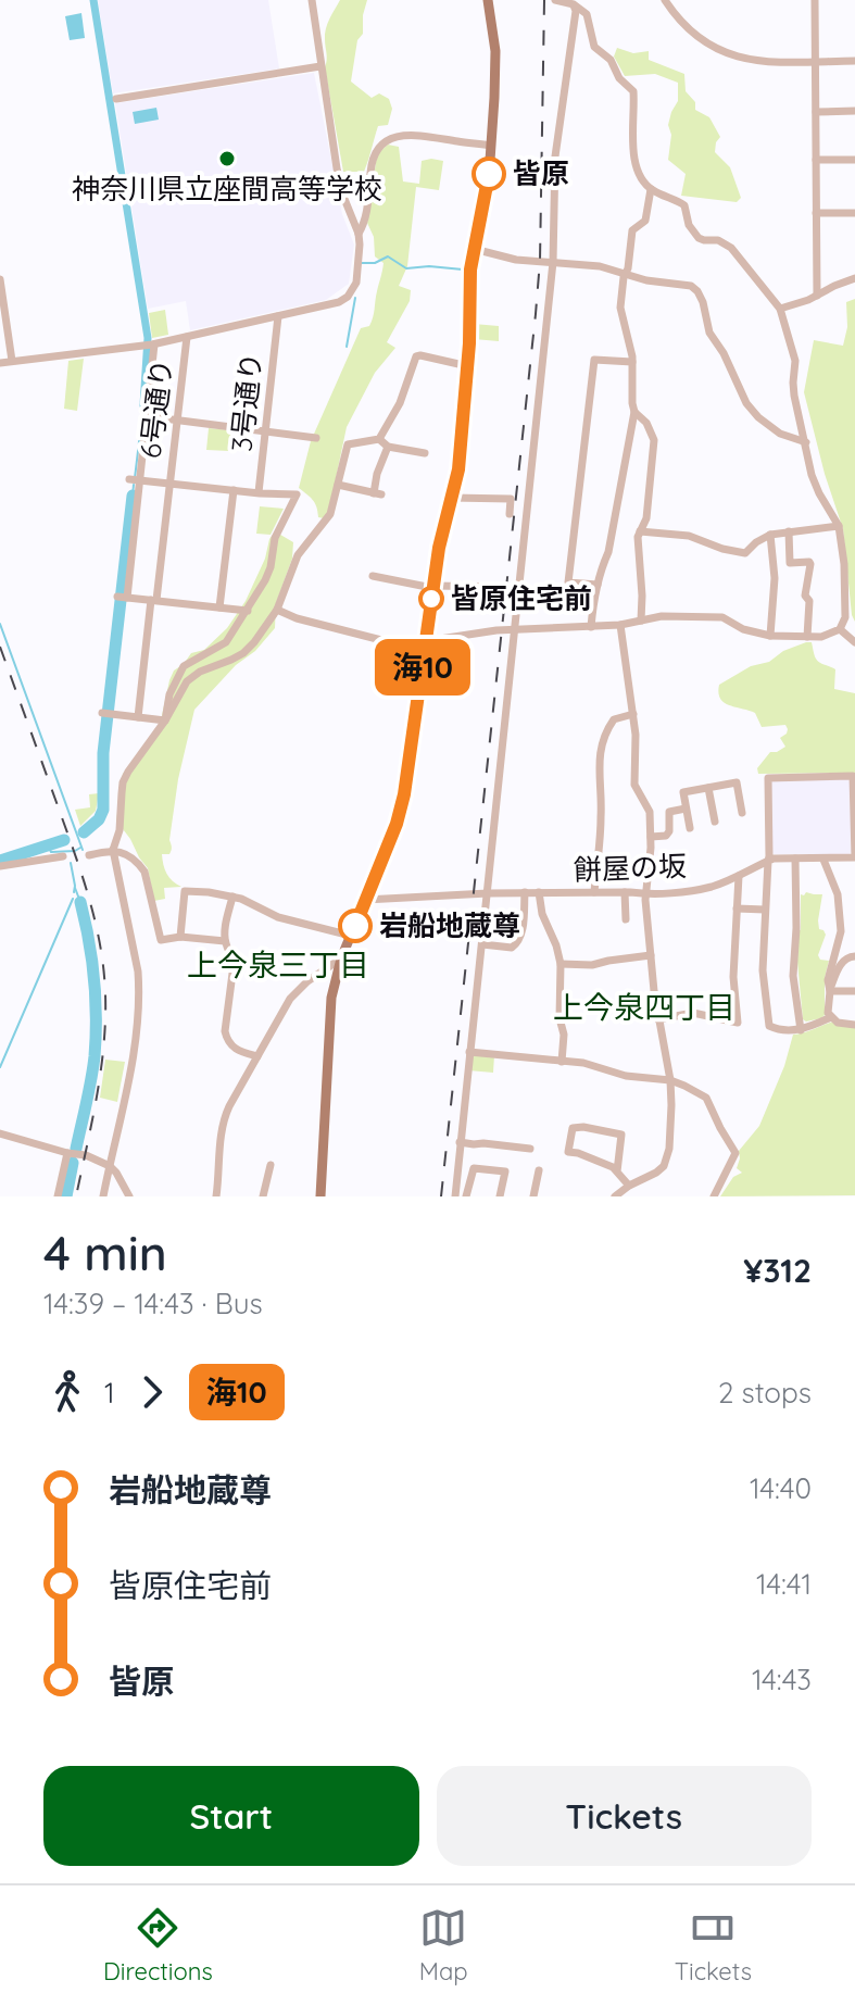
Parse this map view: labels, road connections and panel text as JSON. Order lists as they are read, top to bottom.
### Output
{
  "streets": {
    "street": ["3号通り", "6号通り", "餅屋の坂"]
  },
  "districts": ["上今泉三丁目", "上今泉四丁目"],
  "places": [
    "神奈川県立座間高等学校",
    "皆原",
    "皆原住宅前",
    "岩船地蔵尊"
  ],
  "lines": ["bus line 海10"],
  "page": {
    "on_map": "海10",
    "heading": ["4 min", "14:39 – 14:43 · Bus", "¥312"],
    "legs": ["1", "海10", "2 stops"],
    "list": [
      {
        "name": "岩船地蔵尊",
        "value": "14:40"
      },
      {
        "name": "皆原住宅前",
        "value": "14:41"
      },
      {
        "name": "皆原",
        "value": "14:43"
      }
    ],
    "buttons": ["Start", "Tickets"],
    "tabs": ["Directions", "Map", "Tickets"]
  }
}
